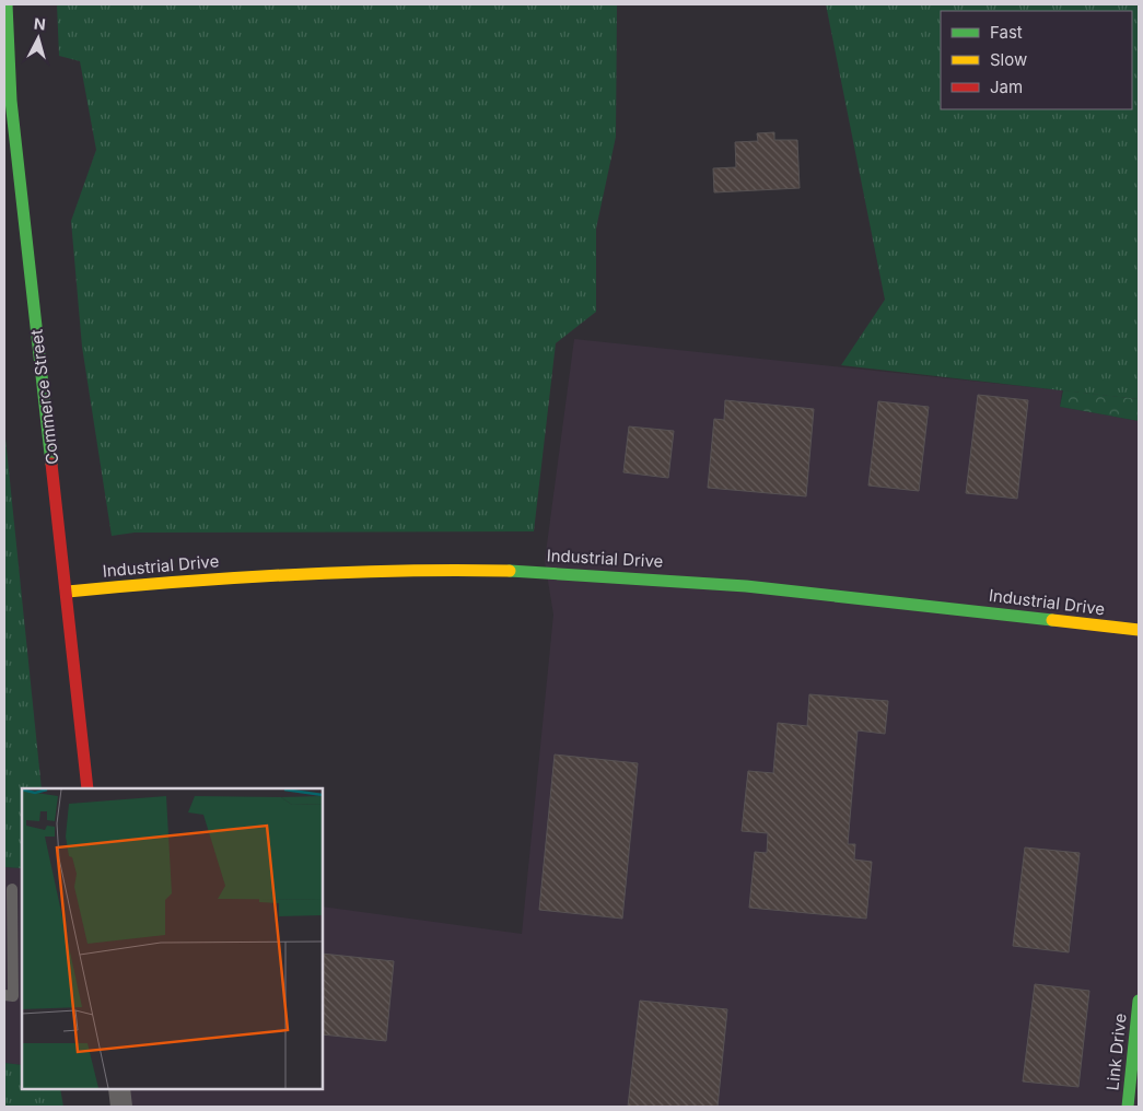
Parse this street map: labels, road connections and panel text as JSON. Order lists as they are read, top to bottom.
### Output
{
  "streets": {
    "street": ["Commerce Street", "Industrial Drive", "Link Drive"]
  },
  "crossings": [
    ["Commerce Street", "Industrial Drive"]
  ],
  "legend": ["Fast", "Slow", "Jam"],
  "north": "top"
}
